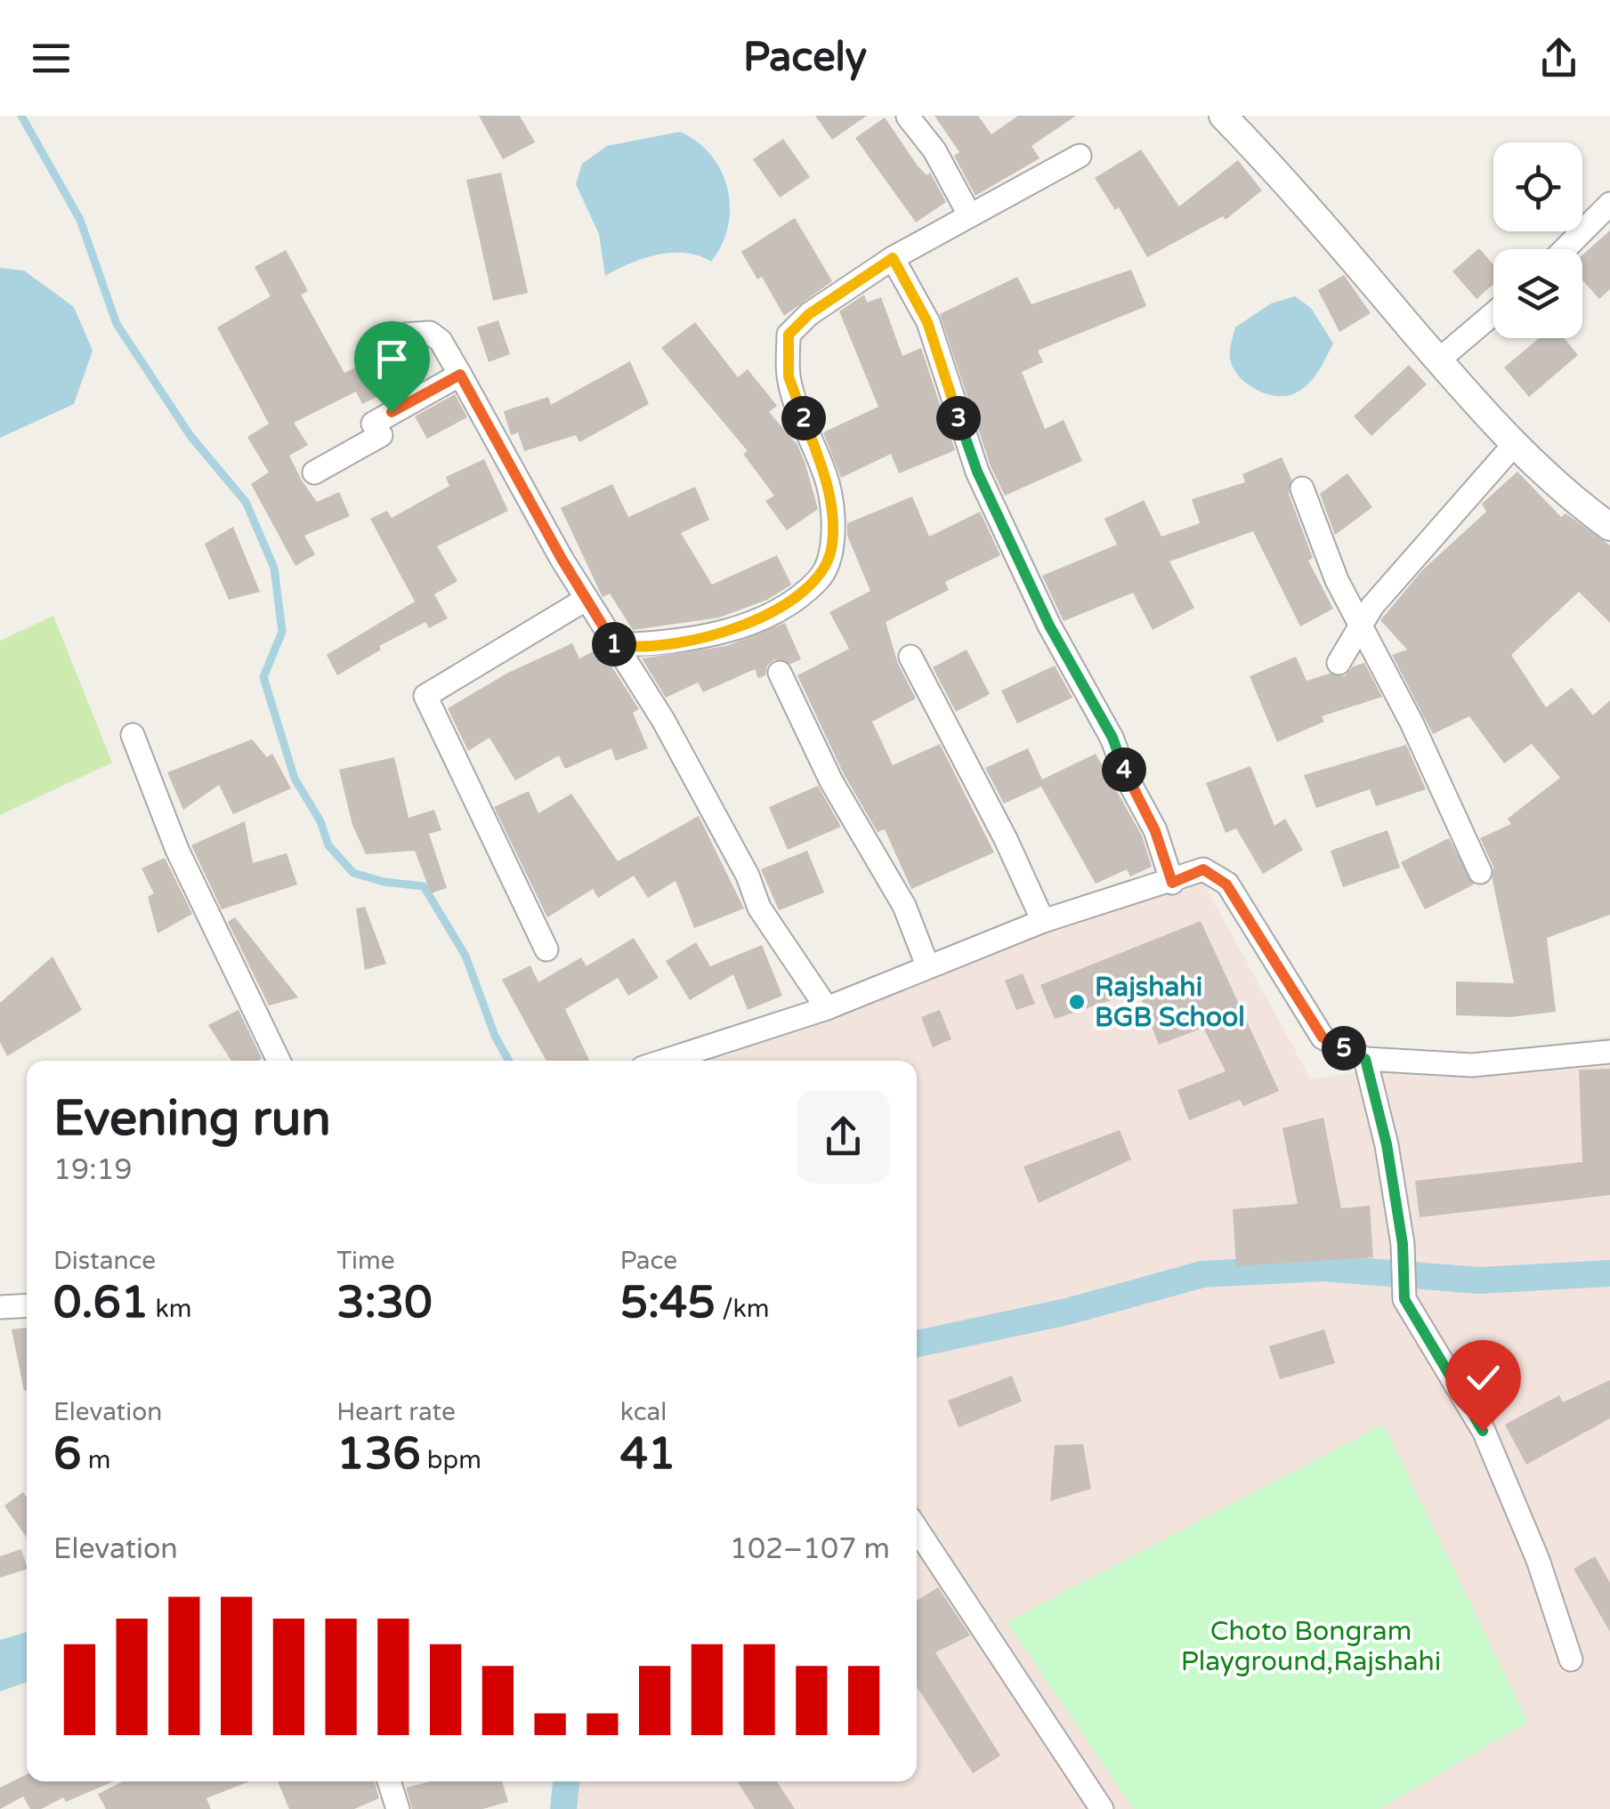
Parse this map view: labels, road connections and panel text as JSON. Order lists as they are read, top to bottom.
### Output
{
  "parks": ["Choto Bongram Playground,Rajshahi"],
  "places": ["Rajshahi BGB School"],
  "page": {
    "header": "Pacely",
    "pins": [
      "2",
      "3",
      "1",
      "4",
      "5"
    ],
    "heading": ["Evening run", "19:19"],
    "stats": [
      ["Distance", "0.61 km"],
      ["Time", "3:30"],
      ["Pace", "5:45 /km"],
      ["Elevation", "6 m"],
      ["Heart rate", "136 bpm"],
      ["kcal", "41"]
    ],
    "chart": ["Elevation", "102–107 m"]
  }
}
